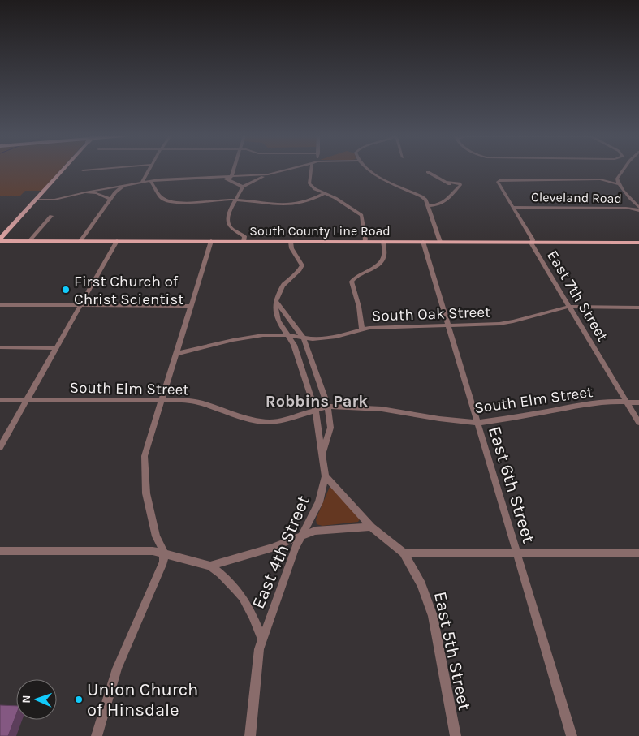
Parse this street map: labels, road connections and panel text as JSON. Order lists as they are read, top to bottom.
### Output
{
  "streets": {
    "main road": ["South County Line Road"],
    "street": [
      "Cleveland Road",
      "East 7th Street",
      "South Oak Street",
      "South Elm Street",
      "East 6th Street",
      "East 4th Street",
      "East 5th Street"
    ]
  },
  "crossings": [
    ["Cleveland Road", "East 7th Street"],
    ["South County Line Road", "East 7th Street"],
    ["South County Line Road", "East 6th Street"],
    ["East 7th Street", "South Oak Street"],
    ["East 7th Street", "South Elm Street"],
    ["South Oak Street", "East 6th Street"],
    ["South Oak Street", "East 4th Street"],
    ["South Elm Street", "East 6th Street"],
    ["South Elm Street", "East 4th Street"]
  ],
  "districts": ["Robbins Park"],
  "places": ["First Church of Christ Scientist", "Union Church of Hinsdale"],
  "north": "left"
}
